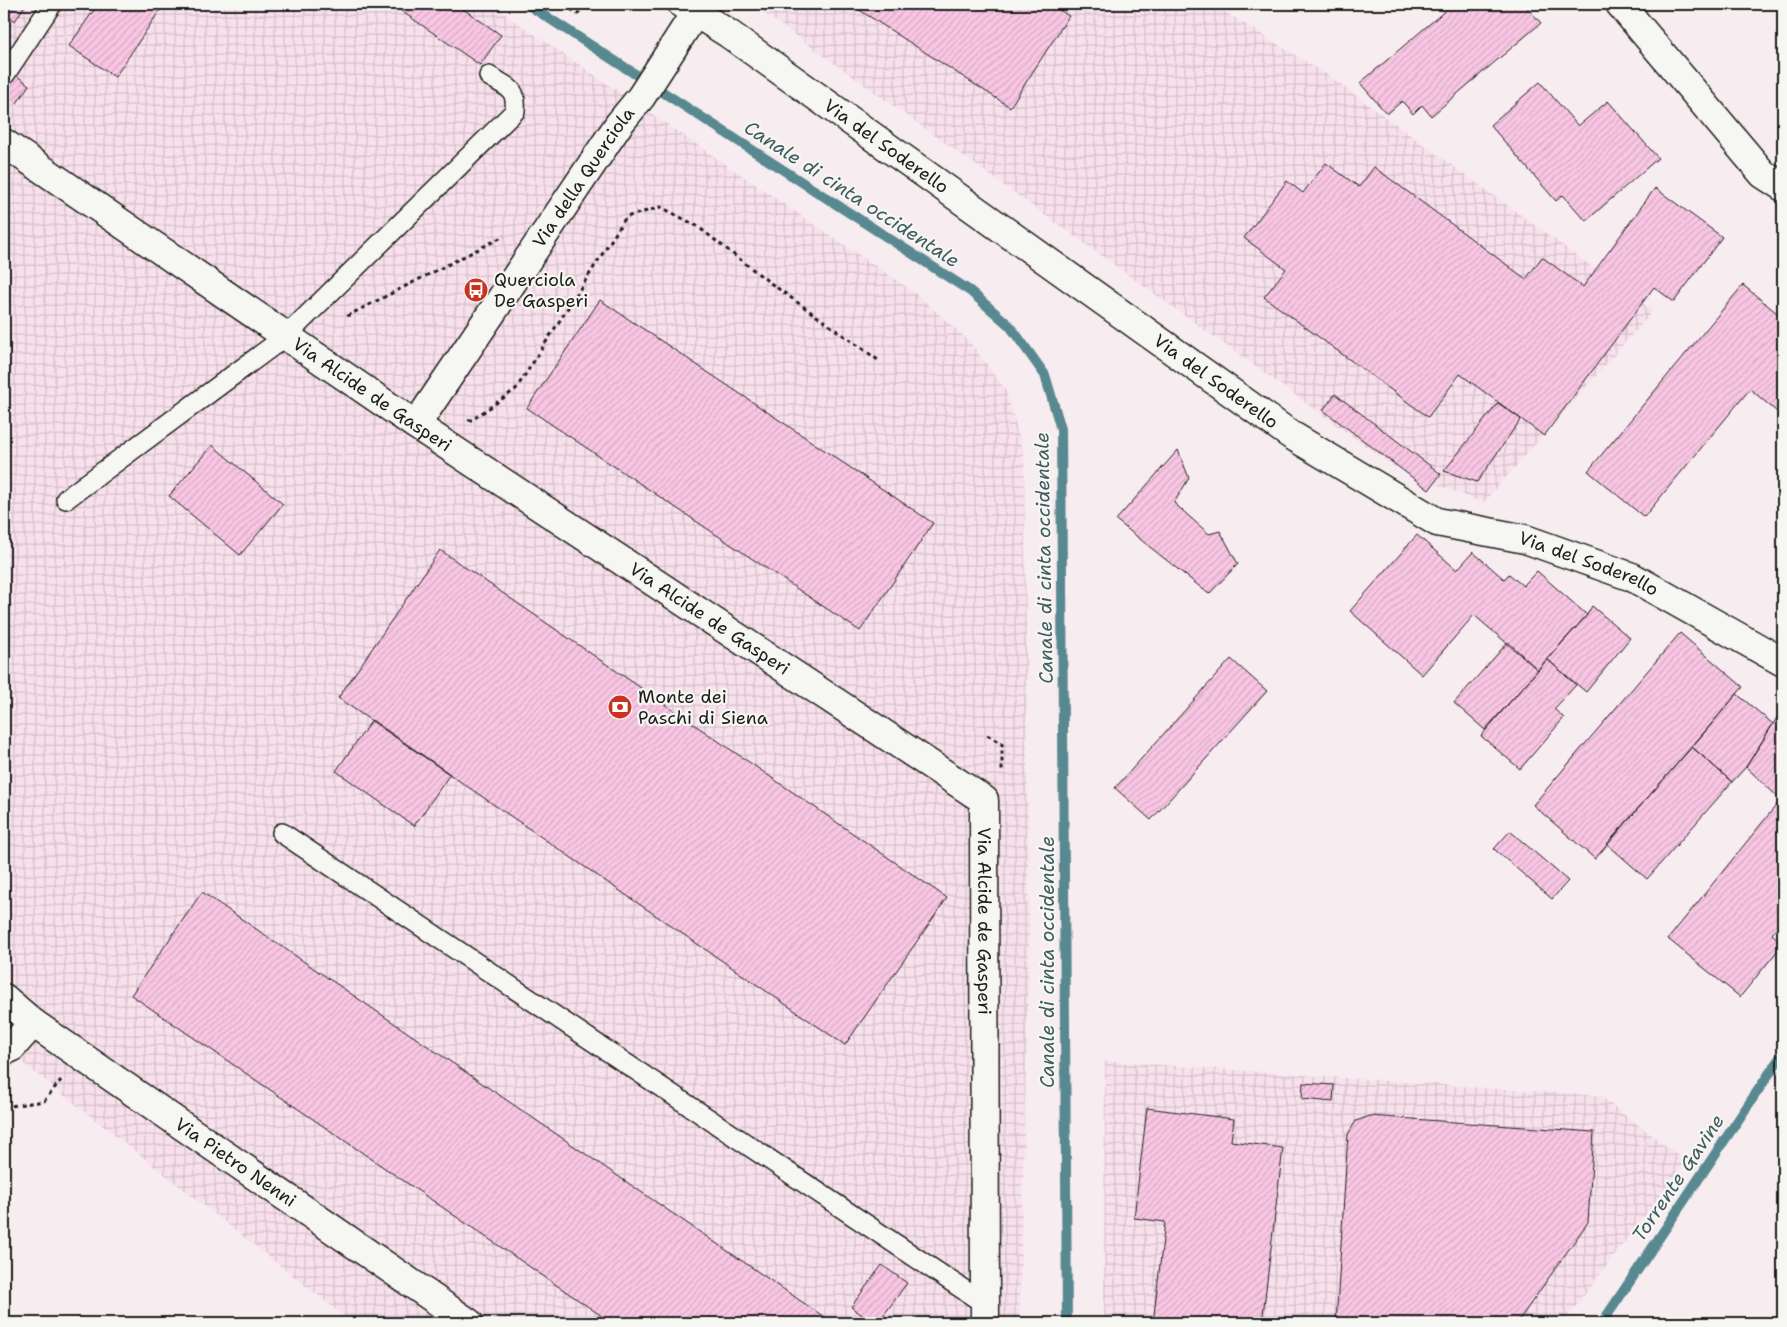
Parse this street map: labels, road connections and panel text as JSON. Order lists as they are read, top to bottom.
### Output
{
  "streets": {
    "street": [
      "Via del Soderello",
      "Via della Querciola",
      "Via Alcide de Gasperi",
      "Via Pietro Nenni"
    ]
  },
  "crossings": [
    ["Via del Soderello", "Via della Querciola"],
    ["Via della Querciola", "Via Alcide de Gasperi"]
  ],
  "water": ["Canale di cinta occidentale", "Torrente Gavine"],
  "places": {
    "bus stop": ["Querciola De Gasperi"],
    "bank": ["Monte dei Paschi di Siena"]
  }
}
